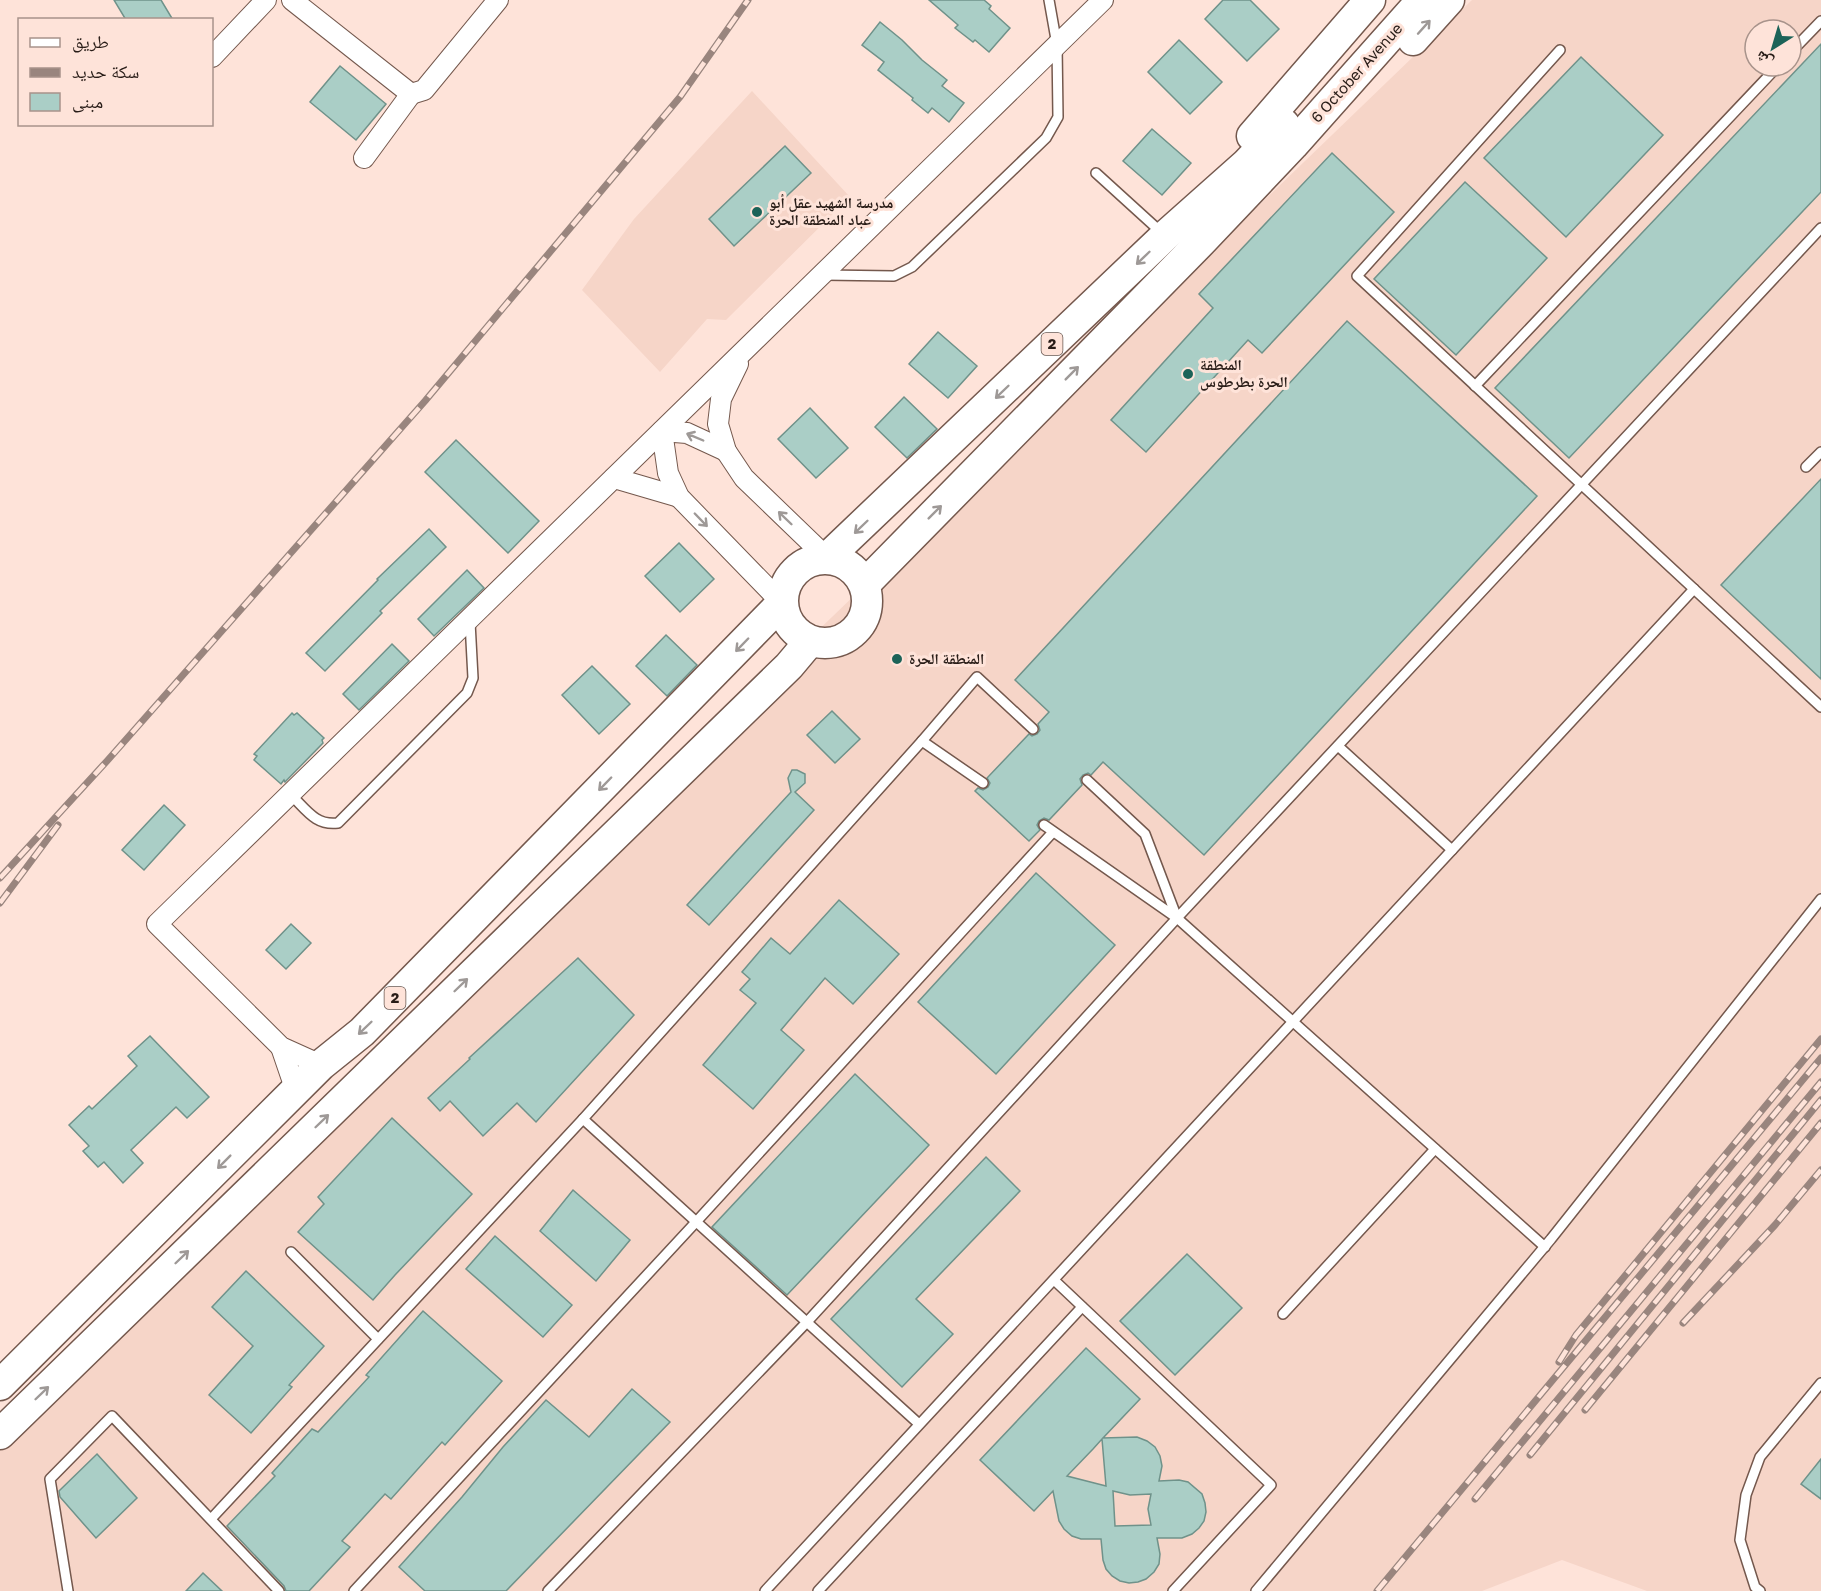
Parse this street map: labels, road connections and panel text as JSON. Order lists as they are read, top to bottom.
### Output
{
  "streets": {
    "main road": ["6 October Avenue", "2"]
  },
  "places": ["مدرسة الشهيد عقل أبو عباد المنطقة الحرة", "المنطقة الحرة بطرطوس", "المنطقة الحرة"],
  "legend": ["طريق", "سكة حديد", "مبنى"],
  "north": "bottom left"
}
